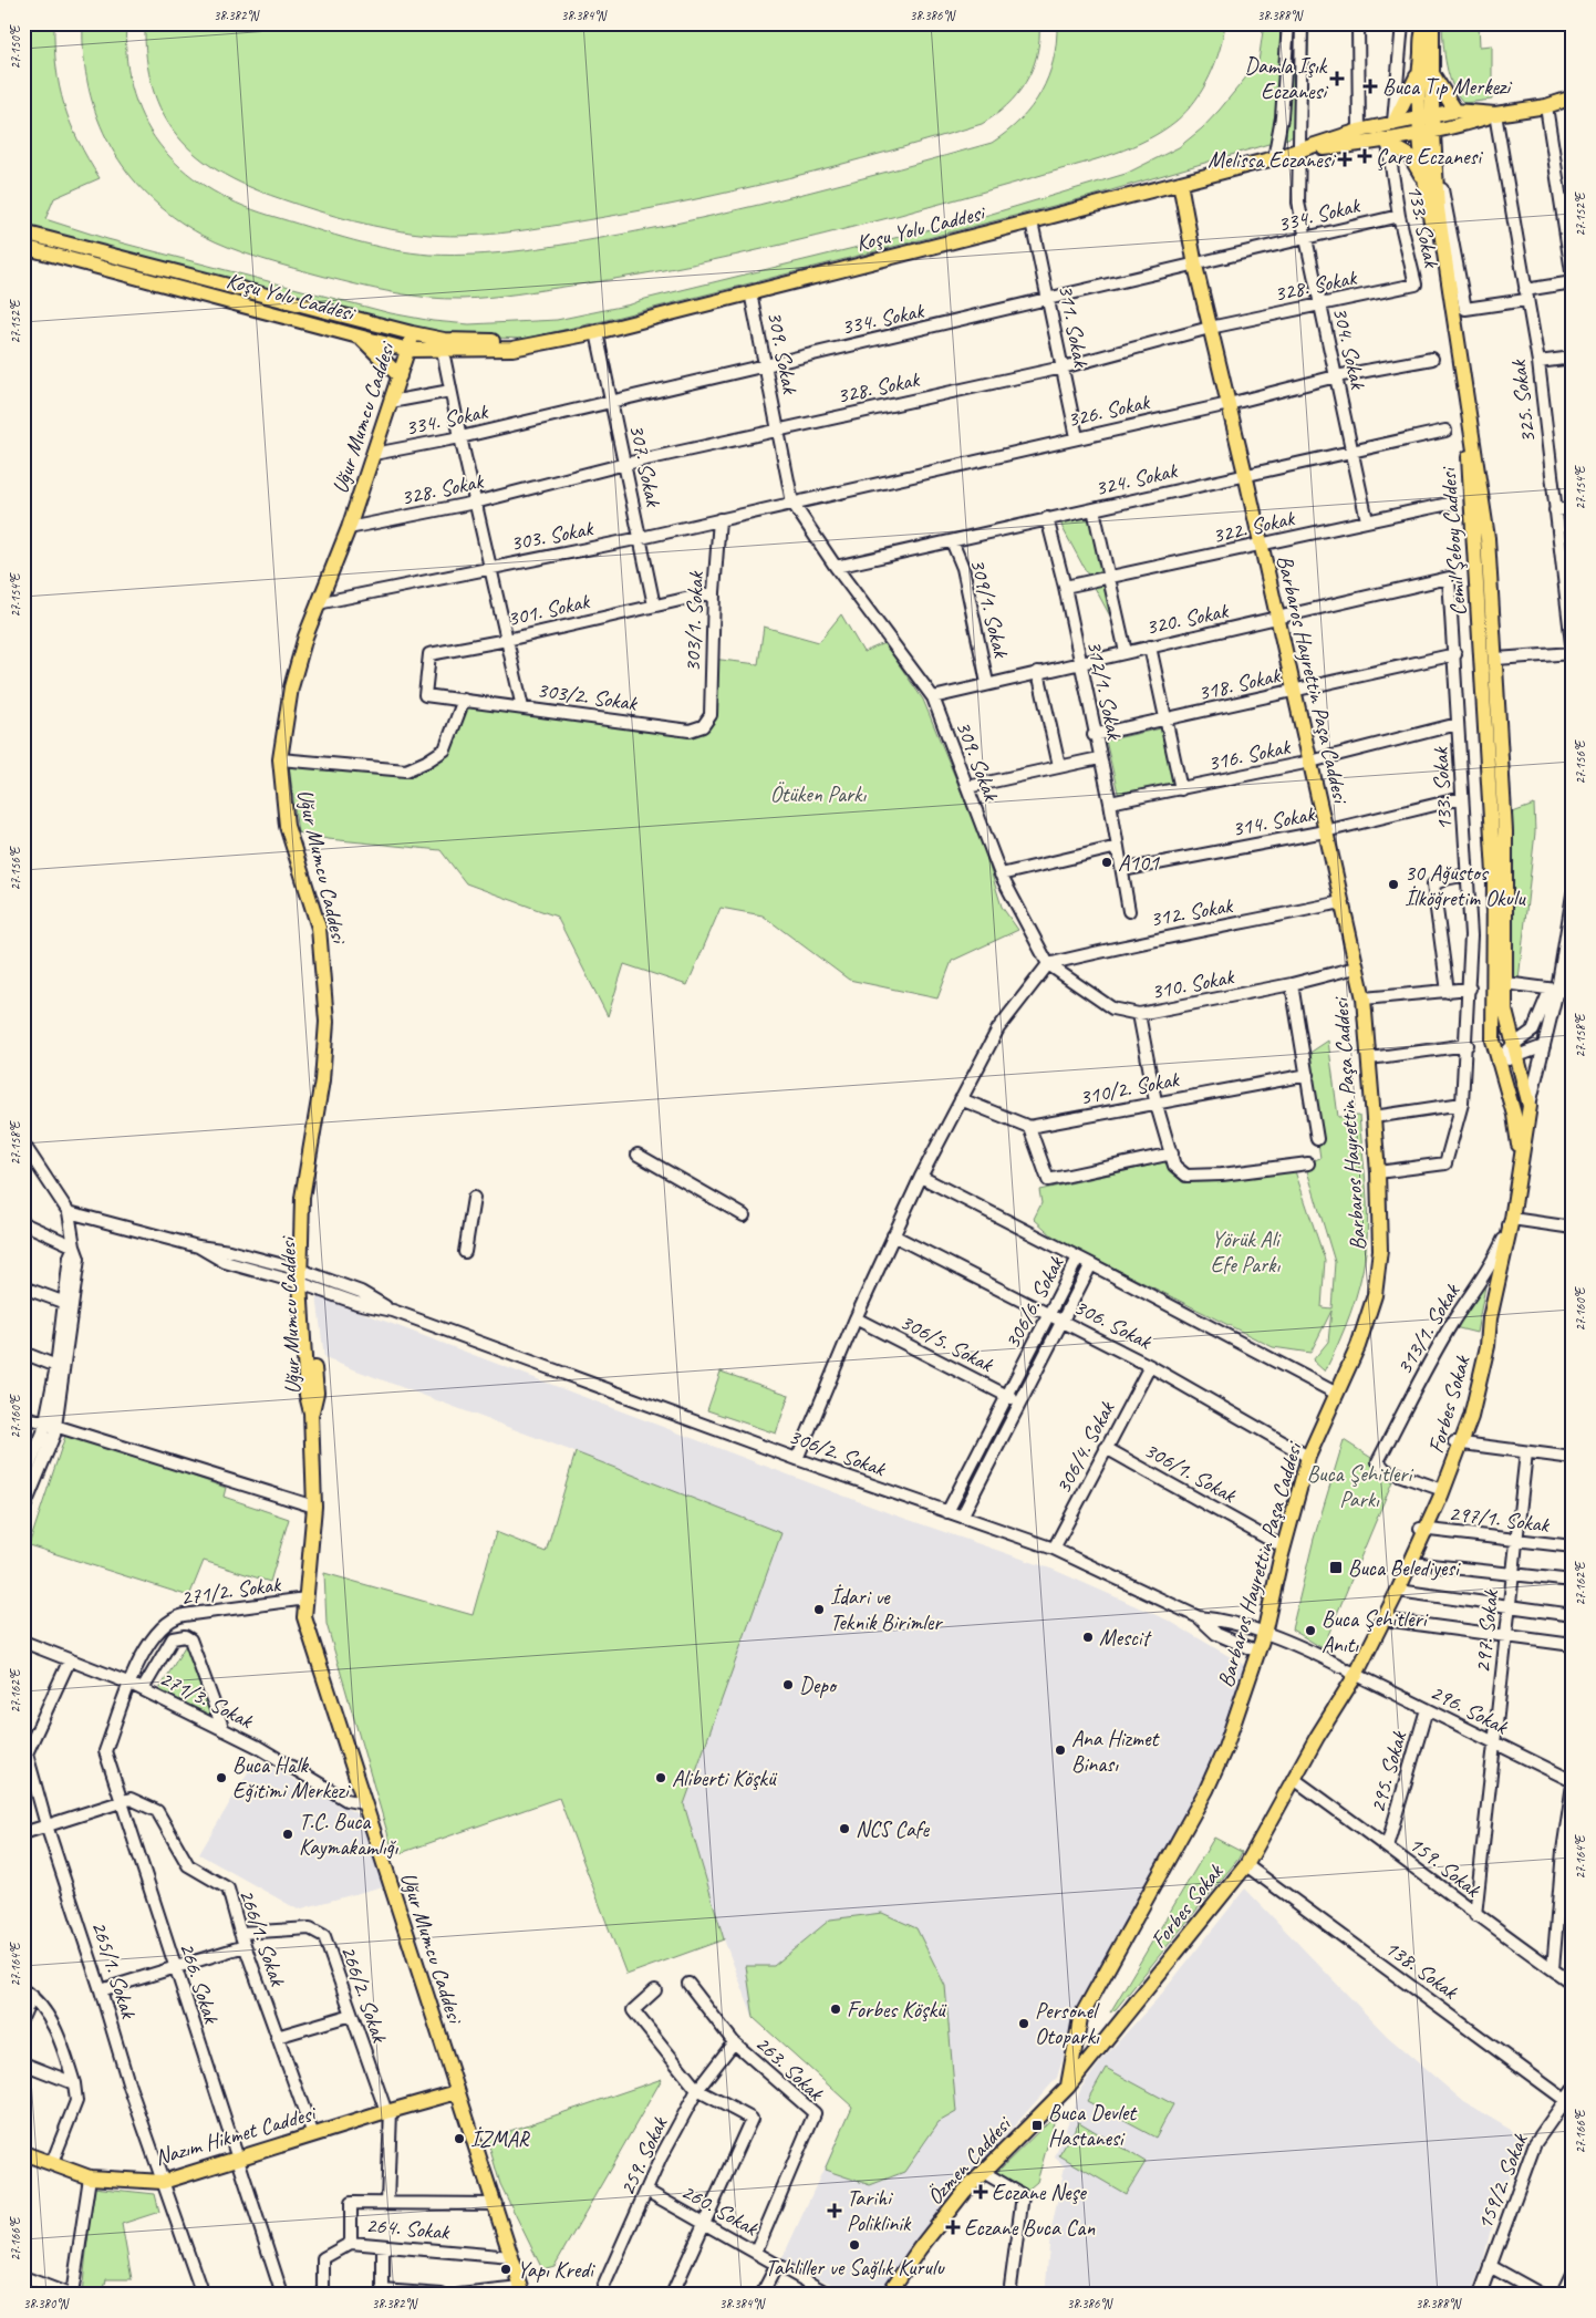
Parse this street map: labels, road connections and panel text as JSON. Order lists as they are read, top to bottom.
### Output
{
  "streets": {
    "main road": [
      "Koşu Yolu Caddesi",
      "Uğur Mumcu Caddesi",
      "Cemil Şeboy Caddesi",
      "Barbaros Hayrettin Paşa Caddesi",
      "Forbes Sokak",
      "Nazım Hikmet Caddesi",
      "Özmen Caddesi"
    ],
    "street": [
      "334. Sokak",
      "133. Sokak",
      "328. Sokak",
      "311. Sokak",
      "304. Sokak",
      "309. Sokak",
      "325. Sokak",
      "326. Sokak",
      "307. Sokak",
      "324. Sokak",
      "322. Sokak",
      "303. Sokak",
      "309/1. Sokak",
      "301. Sokak",
      "320. Sokak",
      "303/1. Sokak",
      "318. Sokak",
      "312/1. Sokak",
      "303/2. Sokak",
      "316. Sokak",
      "314. Sokak",
      "312. Sokak",
      "310. Sokak",
      "310/2. Sokak",
      "306/6. Sokak",
      "306. Sokak",
      "313/1. Sokak",
      "306/5. Sokak",
      "306/4. Sokak",
      "306/2. Sokak",
      "306/1. Sokak",
      "297/1. Sokak",
      "271/2. Sokak",
      "297. Sokak",
      "271/3. Sokak",
      "296. Sokak",
      "295. Sokak",
      "159. Sokak",
      "266/1. Sokak",
      "265/1. Sokak",
      "138. Sokak",
      "266. Sokak",
      "266/2. Sokak",
      "263. Sokak",
      "259. Sokak",
      "159/2. Sokak",
      "260. Sokak",
      "264. Sokak"
    ]
  },
  "crossings": [
    ["334. Sokak", "133. Sokak"],
    ["334. Sokak", "311. Sokak"],
    ["334. Sokak", "304. Sokak"],
    ["334. Sokak", "309. Sokak"],
    ["334. Sokak", "Uğur Mumcu Caddesi"],
    ["334. Sokak", "307. Sokak"],
    ["334. Sokak", "Barbaros Hayrettin Paşa Caddesi"],
    ["133. Sokak", "Koşu Yolu Caddesi"],
    ["133. Sokak", "328. Sokak"],
    ["133. Sokak", "320. Sokak"],
    ["133. Sokak", "Barbaros Hayrettin Paşa Caddesi"],
    ["133. Sokak", "318. Sokak"],
    ["133. Sokak", "316. Sokak"],
    ["133. Sokak", "314. Sokak"],
    ["Koşu Yolu Caddesi", "311. Sokak"],
    ["Koşu Yolu Caddesi", "304. Sokak"],
    ["Koşu Yolu Caddesi", "309. Sokak"],
    ["Koşu Yolu Caddesi", "325. Sokak"],
    ["Koşu Yolu Caddesi", "Uğur Mumcu Caddesi"],
    ["Koşu Yolu Caddesi", "307. Sokak"],
    ["Koşu Yolu Caddesi", "Cemil Şeboy Caddesi"],
    ["Koşu Yolu Caddesi", "Barbaros Hayrettin Paşa Caddesi"],
    ["328. Sokak", "311. Sokak"],
    ["328. Sokak", "304. Sokak"],
    ["328. Sokak", "309. Sokak"],
    ["328. Sokak", "Uğur Mumcu Caddesi"],
    ["328. Sokak", "307. Sokak"],
    ["328. Sokak", "Barbaros Hayrettin Paşa Caddesi"],
    ["311. Sokak", "326. Sokak"],
    ["304. Sokak", "326. Sokak"],
    ["304. Sokak", "324. Sokak"],
    ["304. Sokak", "322. Sokak"],
    ["309. Sokak", "326. Sokak"],
    ["309. Sokak", "324. Sokak"],
    ["309. Sokak", "303. Sokak"],
    ["309. Sokak", "320. Sokak"],
    ["309. Sokak", "312. Sokak"],
    ["309. Sokak", "310. Sokak"],
    ["326. Sokak", "303. Sokak"],
    ["326. Sokak", "Barbaros Hayrettin Paşa Caddesi"],
    ["Uğur Mumcu Caddesi", "303. Sokak"],
    ["Uğur Mumcu Caddesi", "306/2. Sokak"],
    ["Uğur Mumcu Caddesi", "271/2. Sokak"],
    ["Uğur Mumcu Caddesi", "271/3. Sokak"],
    ["Uğur Mumcu Caddesi", "Nazım Hikmet Caddesi"],
    ["Uğur Mumcu Caddesi", "264. Sokak"],
    ["307. Sokak", "303. Sokak"],
    ["307. Sokak", "301. Sokak"],
    ["324. Sokak", "309/1. Sokak"],
    ["324. Sokak", "Barbaros Hayrettin Paşa Caddesi"],
    ["324. Sokak", "312/1. Sokak"],
    ["322. Sokak", "Barbaros Hayrettin Paşa Caddesi"],
    ["322. Sokak", "312/1. Sokak"],
    ["303. Sokak", "303/1. Sokak"],
    ["Cemil Şeboy Caddesi", "Forbes Sokak"],
    ["309/1. Sokak", "320. Sokak"],
    ["301. Sokak", "303/1. Sokak"],
    ["301. Sokak", "303/2. Sokak"],
    ["320. Sokak", "Barbaros Hayrettin Paşa Caddesi"],
    ["320. Sokak", "312/1. Sokak"],
    ["303/1. Sokak", "303/2. Sokak"],
    ["Barbaros Hayrettin Paşa Caddesi", "318. Sokak"],
    ["Barbaros Hayrettin Paşa Caddesi", "316. Sokak"],
    ["Barbaros Hayrettin Paşa Caddesi", "314. Sokak"],
    ["Barbaros Hayrettin Paşa Caddesi", "312. Sokak"],
    ["Barbaros Hayrettin Paşa Caddesi", "310. Sokak"],
    ["Barbaros Hayrettin Paşa Caddesi", "306. Sokak"],
    ["Barbaros Hayrettin Paşa Caddesi", "Forbes Sokak"],
    ["Barbaros Hayrettin Paşa Caddesi", "306/2. Sokak"],
    ["Barbaros Hayrettin Paşa Caddesi", "306/1. Sokak"],
    ["Barbaros Hayrettin Paşa Caddesi", "296. Sokak"],
    ["Barbaros Hayrettin Paşa Caddesi", "Özmen Caddesi"],
    ["318. Sokak", "312/1. Sokak"],
    ["312/1. Sokak", "316. Sokak"],
    ["312/1. Sokak", "314. Sokak"],
    ["312. Sokak", "310. Sokak"],
    ["306/6. Sokak", "306. Sokak"],
    ["306/6. Sokak", "306/5. Sokak"],
    ["306/6. Sokak", "306/2. Sokak"],
    ["306. Sokak", "306/4. Sokak"],
    ["313/1. Sokak", "Forbes Sokak"],
    ["Forbes Sokak", "297/1. Sokak"],
    ["Forbes Sokak", "296. Sokak"],
    ["Forbes Sokak", "159. Sokak"],
    ["Forbes Sokak", "138. Sokak"],
    ["Forbes Sokak", "Özmen Caddesi"],
    ["306/4. Sokak", "306/2. Sokak"],
    ["306/4. Sokak", "306/1. Sokak"],
    ["306/2. Sokak", "296. Sokak"],
    ["297/1. Sokak", "297. Sokak"],
    ["271/2. Sokak", "271/3. Sokak"],
    ["271/2. Sokak", "266. Sokak"],
    ["297. Sokak", "296. Sokak"],
    ["297. Sokak", "159. Sokak"],
    ["271/3. Sokak", "265/1. Sokak"],
    ["271/3. Sokak", "266. Sokak"],
    ["296. Sokak", "295. Sokak"],
    ["295. Sokak", "159. Sokak"],
    ["266/1. Sokak", "266. Sokak"],
    ["266/1. Sokak", "266/2. Sokak"],
    ["266/1. Sokak", "Nazım Hikmet Caddesi"],
    ["265/1. Sokak", "Nazım Hikmet Caddesi"],
    ["138. Sokak", "159/2. Sokak"],
    ["266. Sokak", "Nazım Hikmet Caddesi"],
    ["266/2. Sokak", "Nazım Hikmet Caddesi"],
    ["266/2. Sokak", "264. Sokak"],
    ["263. Sokak", "259. Sokak"],
    ["263. Sokak", "260. Sokak"],
    ["259. Sokak", "260. Sokak"]
  ],
  "parks": ["Ötüken Parkı", "Yörük Ali Efe Parkı", "Buca Şehitleri Parkı"],
  "places": {
    "health": [
      "Damla Işık Eczanesi",
      "Buca Tıp Merkezi",
      "Çare Eczanesi",
      "Melissa Eczanesi",
      "Eczane Neşe",
      "Tarihi Poliklinik",
      "Eczane Buca Can"
    ],
    "other": [
      "A101",
      "30 Ağustos İlköğretim Okulu",
      "İdari ve Teknik Birimler",
      "Buca Şehitleri Anıtı",
      "Mescit",
      "Depo",
      "Ana Hizmet Binası",
      "Buca Halk Eğitimi Merkezi",
      "Aliberti Köşkü",
      "NCS Cafe",
      "T.C. Buca Kaymakamlığı",
      "Forbes Köşkü",
      "Personel Otoparkı",
      "İZMAR",
      "Tahliller ve Sağlık Kurulu",
      "Yapı Kredi"
    ],
    "transit": ["Buca Belediyesi", "Buca Devlet Hastanesi"]
  },
  "coordinates": [
    "38.382°N",
    "38.384°N",
    "38.386°N",
    "38.388°N",
    "27.150°E",
    "27.152°E",
    "27.154°E",
    "27.156°E",
    "27.158°E",
    "27.160°E",
    "27.162°E",
    "27.164°E",
    "27.166°E",
    "38.380°N"
  ]
}
